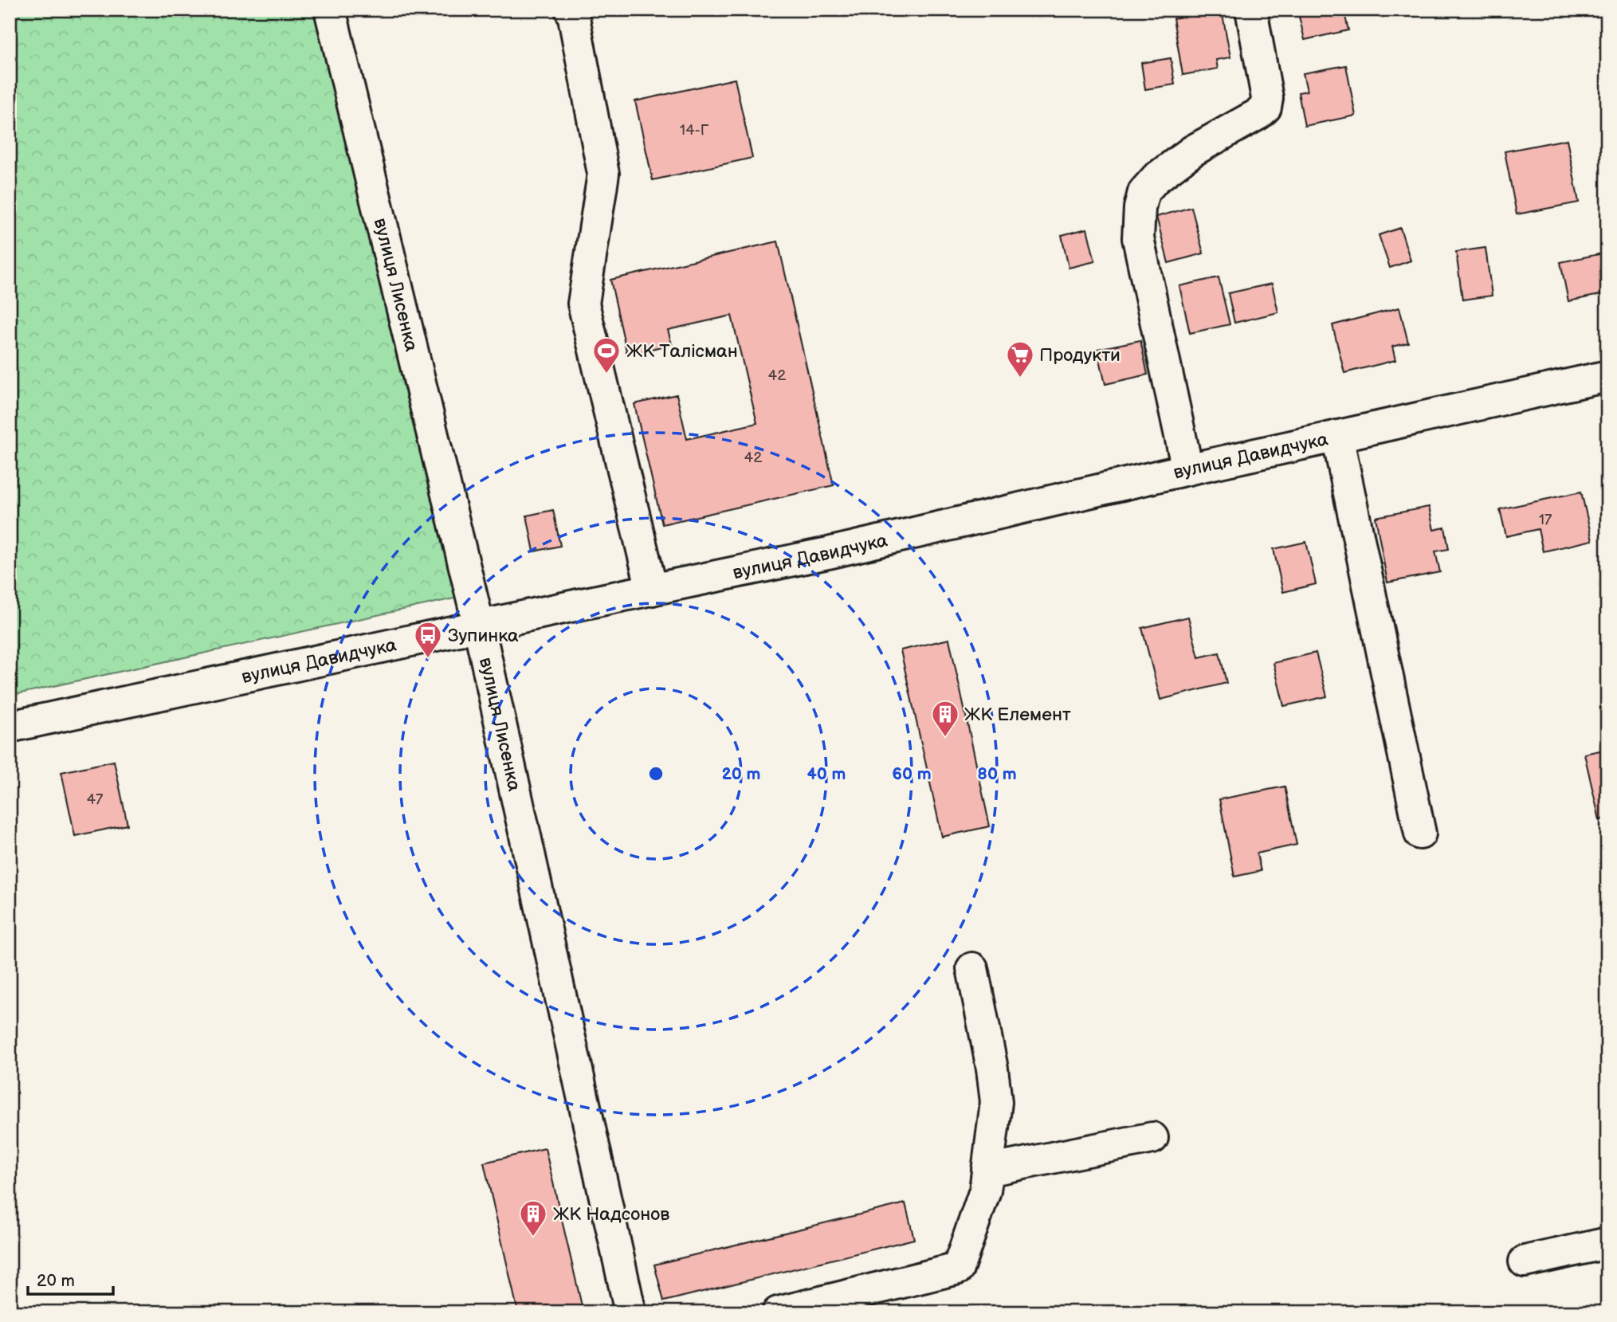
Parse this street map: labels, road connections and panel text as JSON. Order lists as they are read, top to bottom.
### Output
{
  "streets": {
    "street": ["вулиця Лисенка", "вулиця Давидчука"]
  },
  "crossings": [
    ["вулиця Лисенка", "вулиця Давидчука"]
  ],
  "places": {
    "sports": ["ЖК Талiсман"],
    "supermarket": ["Продукти"],
    "bus stop": ["Зупинка"],
    "building": ["ЖК Елемент", "ЖК Надсонов"]
  },
  "house_numbers": [
    "14-Г",
    "42",
    "42",
    "17",
    "47"
  ],
  "scale_bar": "20 m",
  "rings": [
    "20 m",
    "40 m",
    "60 m",
    "80 m"
  ]
}
